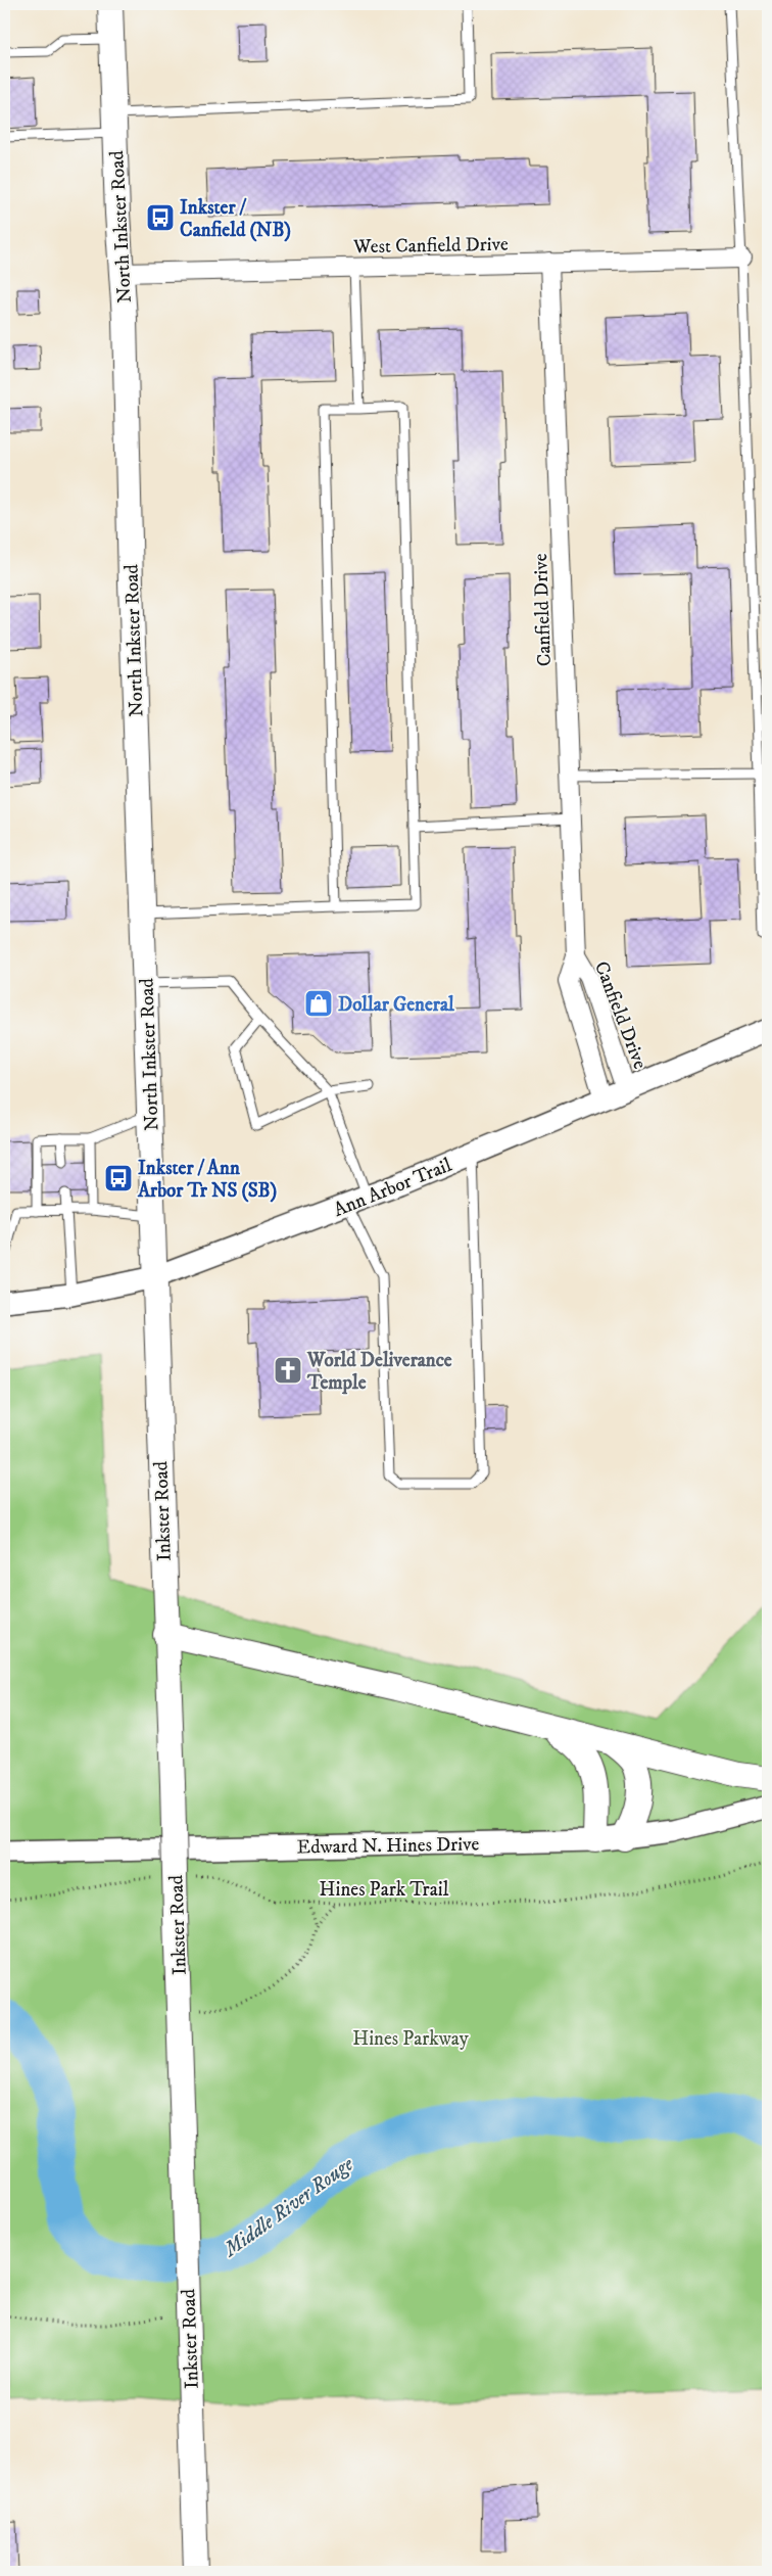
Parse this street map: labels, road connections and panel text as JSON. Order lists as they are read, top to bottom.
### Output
{
  "streets": {
    "main road": ["North Inkster Road", "Inkster Road"],
    "street": [
      "West Canfield Drive",
      "Canfield Drive",
      "Ann Arbor Trail",
      "Edward N. Hines Drive"
    ],
    "path": ["Hines Park Trail"]
  },
  "crossings": [
    ["North Inkster Road", "West Canfield Drive"],
    ["North Inkster Road", "Ann Arbor Trail"],
    ["North Inkster Road", "Inkster Road"],
    ["West Canfield Drive", "Canfield Drive"],
    ["Canfield Drive", "Ann Arbor Trail"],
    ["Ann Arbor Trail", "Inkster Road"]
  ],
  "water": ["Middle River Rouge"],
  "parks": ["Hines Parkway"],
  "places": {
    "bus stop": ["Inkster / Canfield (NB)", "Inkster / Ann Arbor Tr NS (SB)"],
    "shop": ["Dollar General"],
    "church": ["World Deliverance Temple"]
  }
}
